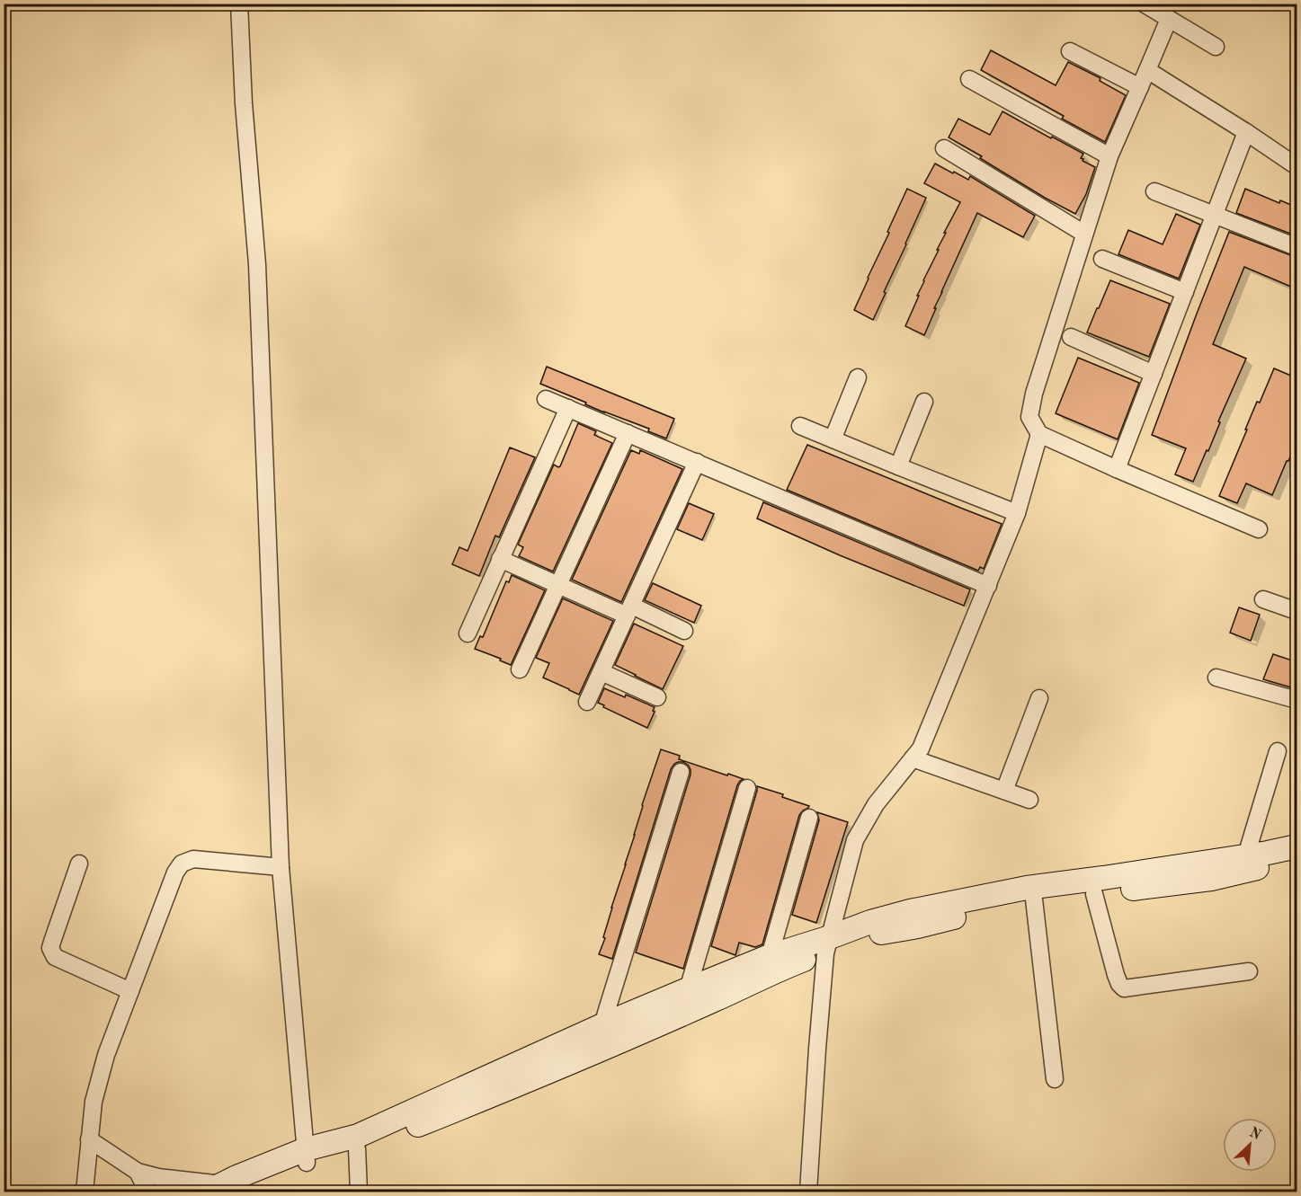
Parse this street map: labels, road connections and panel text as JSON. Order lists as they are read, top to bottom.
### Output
{
  "north": "top right"
}
